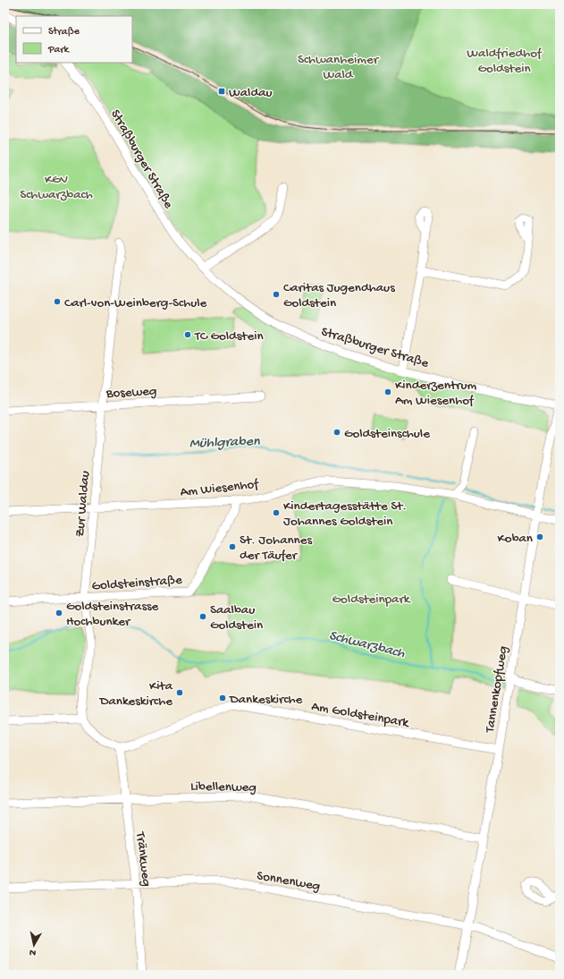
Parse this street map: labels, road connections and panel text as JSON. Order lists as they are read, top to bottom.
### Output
{
  "streets": {
    "street": [
      "Straßburger Straße",
      "Boseweg",
      "Am Wiesenhof",
      "Zur Waldau",
      "Goldsteinstraße",
      "Tannenkopfweg",
      "Am Goldsteinpark",
      "Libellenweg",
      "Tränkweg",
      "Sonnenweg"
    ]
  },
  "crossings": [
    ["Straßburger Straße", "Tannenkopfweg"],
    ["Boseweg", "Zur Waldau"],
    ["Am Wiesenhof", "Zur Waldau"],
    ["Am Wiesenhof", "Goldsteinstraße"],
    ["Am Wiesenhof", "Tannenkopfweg"],
    ["Zur Waldau", "Goldsteinstraße"],
    ["Tannenkopfweg", "Am Goldsteinpark"],
    ["Tannenkopfweg", "Libellenweg"],
    ["Tannenkopfweg", "Sonnenweg"],
    ["Am Goldsteinpark", "Tränkweg"],
    ["Libellenweg", "Tränkweg"],
    ["Tränkweg", "Sonnenweg"]
  ],
  "water": ["Mühlgraben", "Schwarzbach"],
  "parks": [
    "Waldfriedhof Goldstein",
    "Schwanheimer Wald",
    "KGV Schwarzbach",
    "Goldsteinpark"
  ],
  "places": {
    "transit": ["Waldau"],
    "other": [
      "Caritas Jugendhaus Goldstein",
      "Carl-von-Weinberg-Schule",
      "TC Goldstein",
      "Kinderzentrum Am Wiesenhof",
      "Goldsteinschule",
      "Kindertagesstätte St. Johannes Goldstein",
      "Koban",
      "St. Johannes der Täufer",
      "Goldsteinstrasse Hochbunker",
      "Saalbau Goldstein",
      "Kita Dankeskirche",
      "Dankeskirche"
    ]
  },
  "legend": ["Straße", "Park"],
  "north": "bottom"
}
